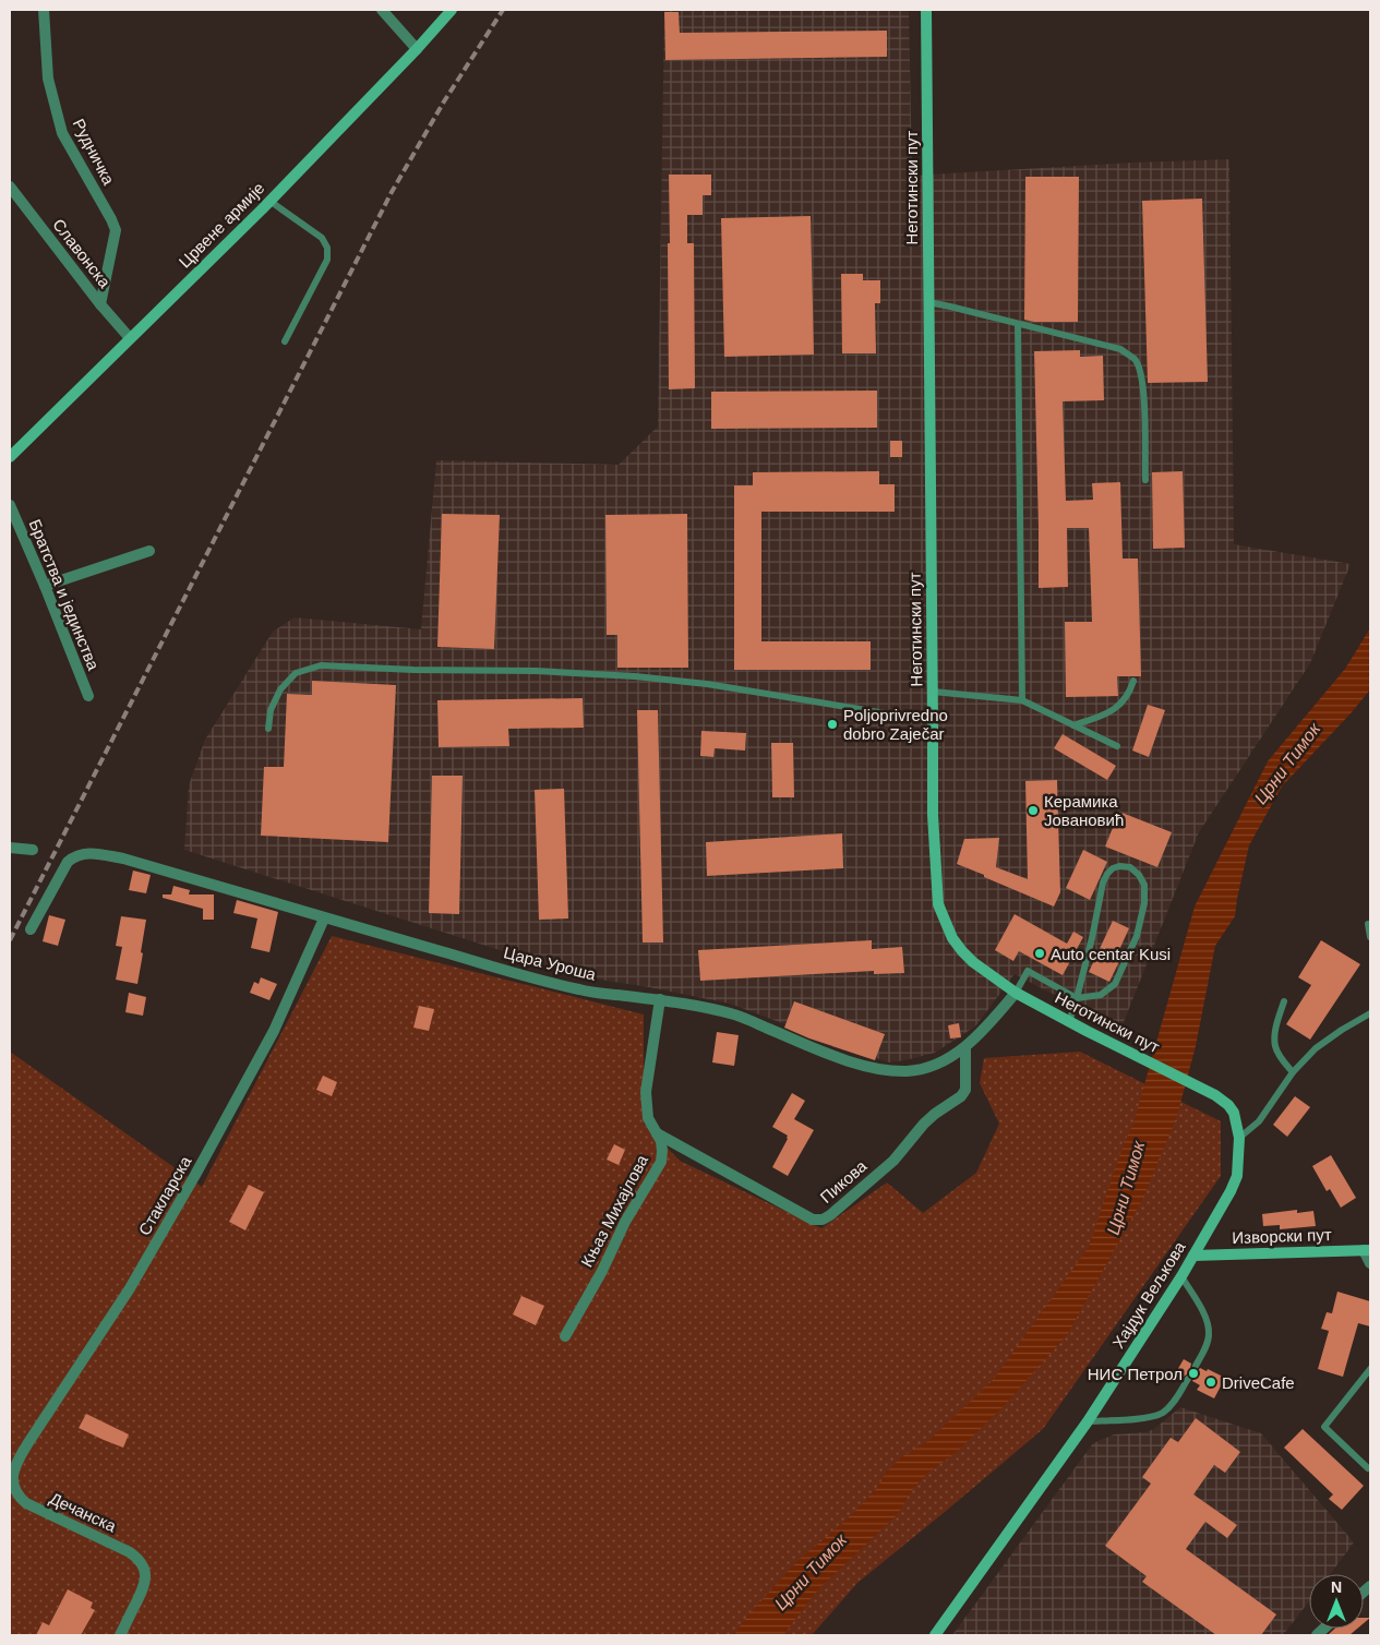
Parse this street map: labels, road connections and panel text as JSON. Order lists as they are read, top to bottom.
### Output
{
  "streets": {
    "street": [
      "Рудничка",
      "Неготински пут",
      "Црвене армије",
      "Славонска",
      "Братства и јединства",
      "Цара Уроша",
      "Пикова",
      "Стакларска",
      "Књаз Михајлова",
      "Изворски пут",
      "Хајдук Вељкова",
      "Дечанска"
    ]
  },
  "crossings": [
    ["Рудничка", "Славонска"],
    ["Неготински пут", "Цара Уроша"],
    ["Неготински пут", "Хајдук Вељкова"],
    ["Црвене армије", "Славонска"],
    ["Цара Уроша", "Пикова"],
    ["Цара Уроша", "Стакларска"],
    ["Цара Уроша", "Књаз Михајлова"],
    ["Пикова", "Књаз Михајлова"],
    ["Стакларска", "Дечанска"],
    ["Изворски пут", "Хајдук Вељкова"]
  ],
  "water": ["Црни Тимок"],
  "places": [
    "Poljoprivredno dobro Zaječar",
    "Керамика Јовановић",
    "Auto centar Kusi",
    "НИС Петрол",
    "DriveCafe"
  ],
  "north": "top"
}
